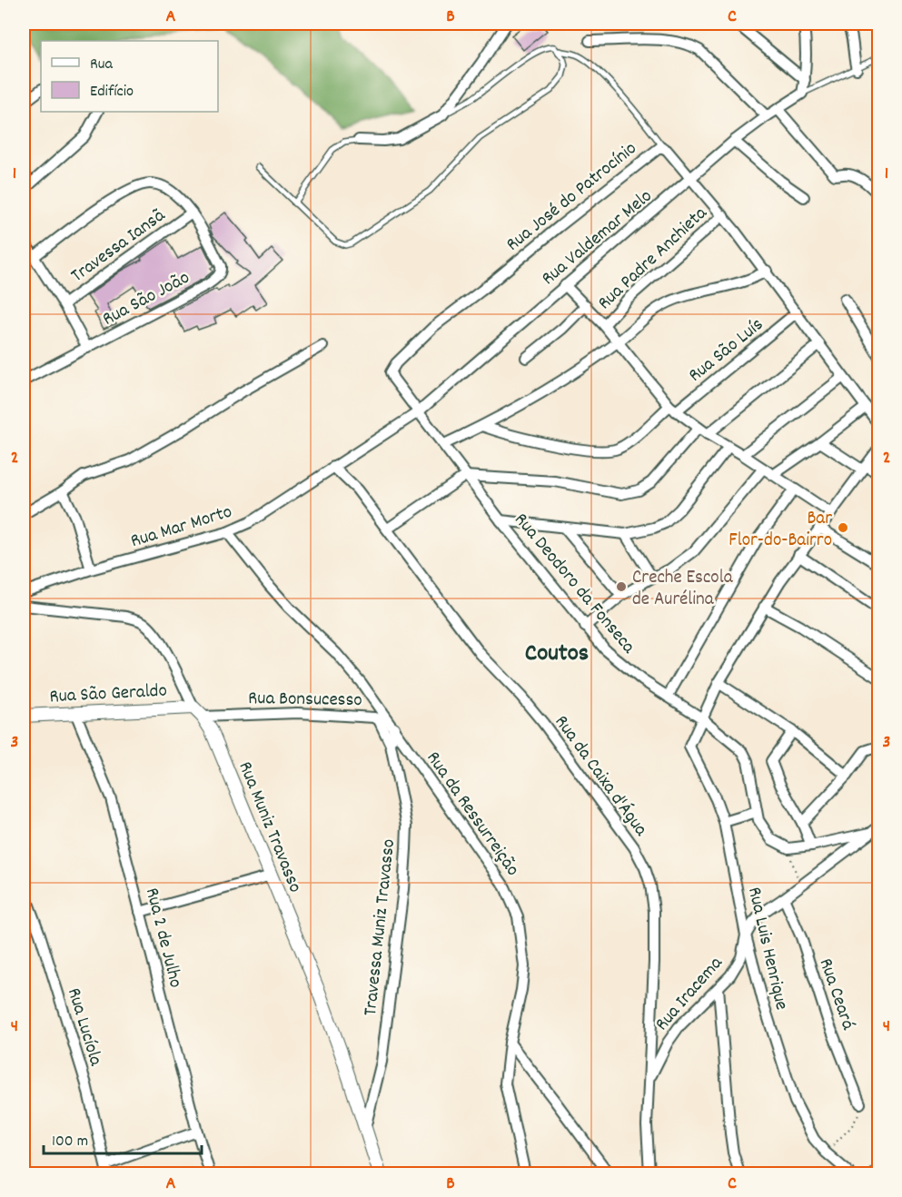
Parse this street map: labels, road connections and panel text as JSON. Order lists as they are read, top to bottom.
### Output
{
  "streets": {
    "street": [
      "Rua José do Patrocínio",
      "Rua Valdemar Melo",
      "Travessa Iansã",
      "Rua Padre Anchieta",
      "Rua São João",
      "Rua São Luís",
      "Rua Mar Morto",
      "Rua Deodoro da Fonseca",
      "Rua São Geraldo",
      "Rua Bonsucesso",
      "Rua da Caixa d'Água",
      "Rua da Ressurreição",
      "Rua Muniz Travasso",
      "Travessa Muniz Travasso",
      "Rua 2 de Julho",
      "Rua Luis Henrique",
      "Rua Iracema",
      "Rua Ceará",
      "Rua Lucíola"
    ]
  },
  "crossings": [
    ["Rua José do Patrocínio", "Rua Valdemar Melo"],
    ["Rua José do Patrocínio", "Rua Padre Anchieta"],
    ["Rua José do Patrocínio", "Rua São Luís"],
    ["Rua José do Patrocínio", "Rua Deodoro da Fonseca"],
    ["Rua Valdemar Melo", "Rua Mar Morto"],
    ["Rua Valdemar Melo", "Rua Deodoro da Fonseca"],
    ["Travessa Iansã", "Rua São João"],
    ["Rua Mar Morto", "Rua Deodoro da Fonseca"],
    ["Rua Mar Morto", "Rua da Caixa d'Água"],
    ["Rua Mar Morto", "Rua da Ressurreição"],
    ["Rua Deodoro da Fonseca", "Rua Luis Henrique"],
    ["Rua São Geraldo", "Rua Bonsucesso"],
    ["Rua São Geraldo", "Rua Muniz Travasso"],
    ["Rua São Geraldo", "Rua 2 de Julho"],
    ["Rua Bonsucesso", "Rua Muniz Travasso"],
    ["Rua Bonsucesso", "Travessa Muniz Travasso"],
    ["Rua da Caixa d'Água", "Rua Iracema"],
    ["Rua da Ressurreição", "Travessa Muniz Travasso"],
    ["Rua Muniz Travasso", "Travessa Muniz Travasso"],
    ["Rua Luis Henrique", "Rua Iracema"],
    ["Rua Iracema", "Rua Ceará"]
  ],
  "districts": ["Coutos"],
  "places": ["Bar Flor-do-Bairro", "Creche Escola de Aurélina"],
  "legend": ["Rua", "Edifício"],
  "scale_bar": "100 m",
  "grid": {
    "columns": ["A", "B", "C"],
    "rows": [
      "1",
      "2",
      "3",
      "4"
    ]
  }
}
